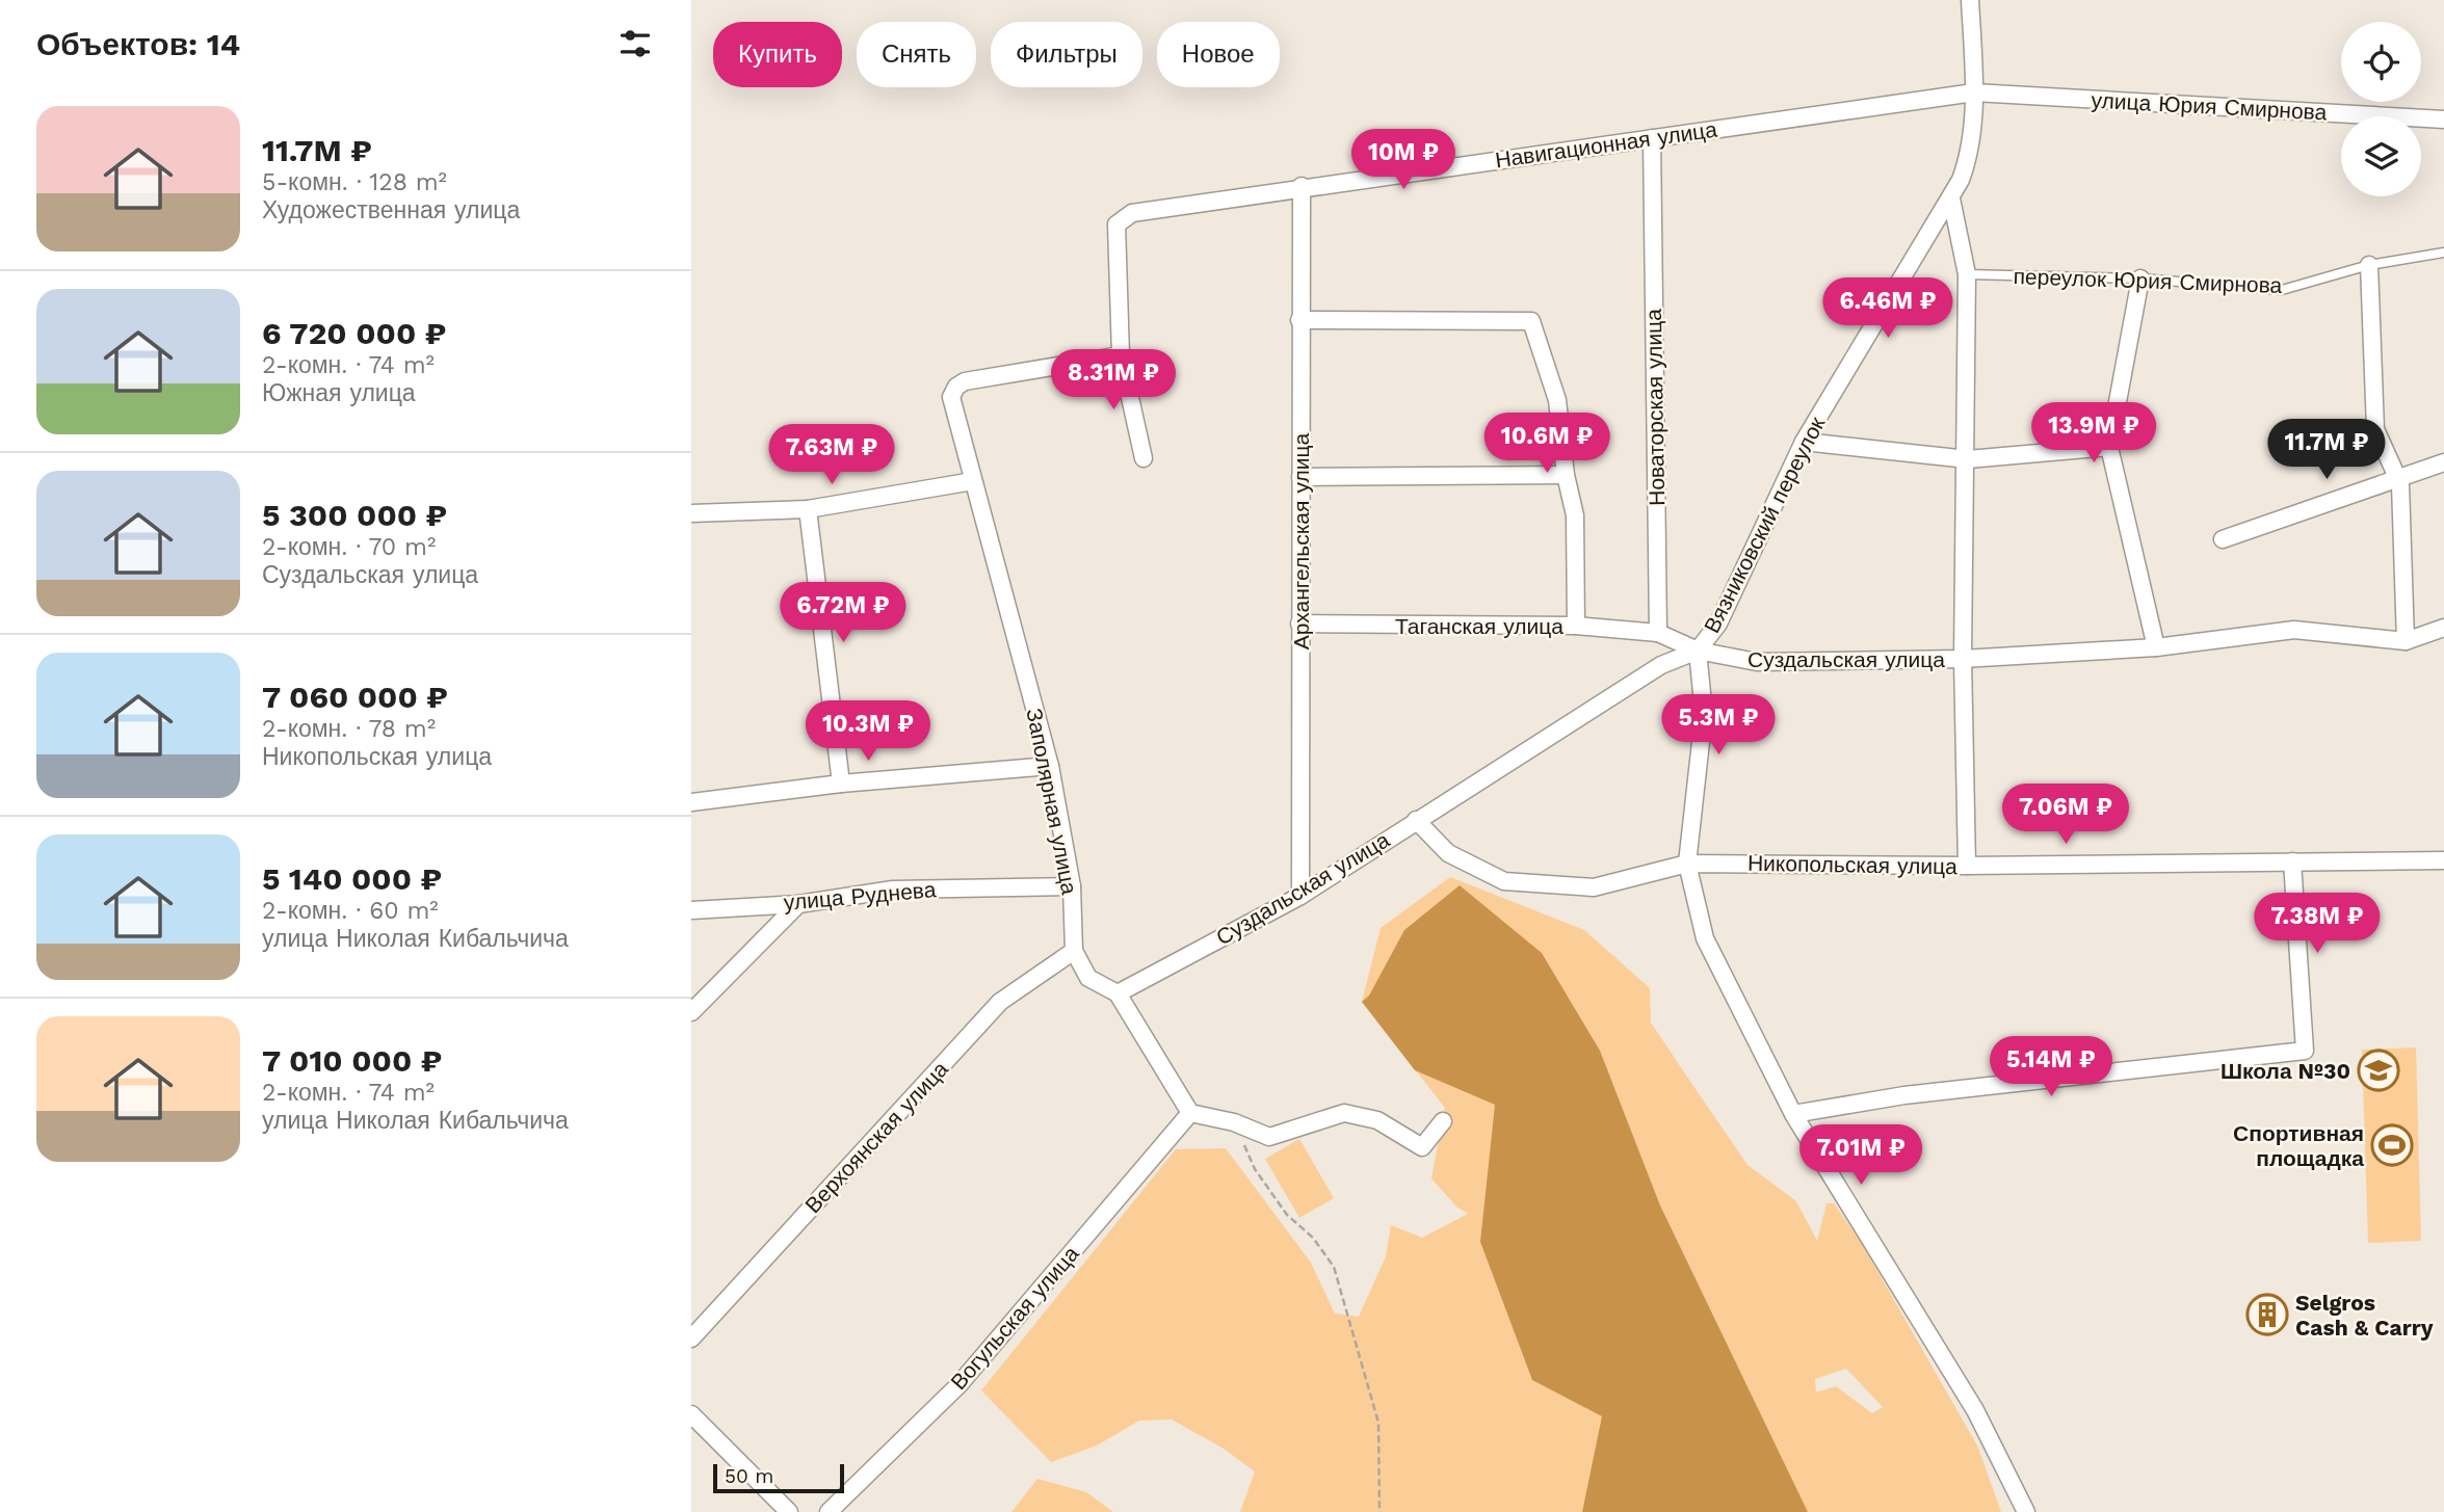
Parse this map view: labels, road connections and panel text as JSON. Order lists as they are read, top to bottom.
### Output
{
  "streets": {
    "street": [
      "улица Юрия Смирнова",
      "Навигационная улица",
      "Новаторская улица",
      "Вязниковский переулок",
      "Архангельская улица",
      "Таганская улица",
      "Суздальская улица",
      "Заполярная улица",
      "Никопольская улица",
      "улица Руднева",
      "Верхоянская улица",
      "Вогульская улица"
    ],
    "lane": ["переулок Юрия Смирнова"]
  },
  "crossings": [
    ["улица Юрия Смирнова", "Навигационная улица"],
    ["улица Юрия Смирнова", "Вязниковский переулок"],
    ["Навигационная улица", "Новаторская улица"],
    ["Навигационная улица", "Вязниковский переулок"],
    ["Навигационная улица", "Архангельская улица"],
    ["Навигационная улица", "Заполярная улица"],
    ["Новаторская улица", "Таганская улица"],
    ["Вязниковский переулок", "Суздальская улица"],
    ["Архангельская улица", "Таганская улица"],
    ["Архангельская улица", "Суздальская улица"],
    ["Суздальская улица", "Никопольская улица"],
    ["Заполярная улица", "улица Руднева"],
    ["Заполярная улица", "Верхоянская улица"]
  ],
  "places": {
    "school or university": ["Школа №30"],
    "sports": ["Спортивная площадка"],
    "building": ["Selgros Cash & Carry"]
  },
  "scale_bar": "50 m",
  "page": {
    "heading": "Объектов: 14",
    "chip": [
      "Купить",
      "Снять",
      "Фильтры",
      "Новое"
    ],
    "list": [
      {
        "name": "11.7M ₽",
        "note": "5-комн. · 128 m² · Художественная улица"
      },
      {
        "name": "6 720 000 ₽",
        "note": "2-комн. · 74 m² · Южная улица"
      },
      {
        "name": "5 300 000 ₽",
        "note": "2-комн. · 70 m² · Суздальская улица"
      },
      {
        "name": "7 060 000 ₽",
        "note": "2-комн. · 78 m² · Никопольская улица"
      },
      {
        "name": "5 140 000 ₽",
        "note": "2-комн. · 60 m² · улица Николая Кибальчича"
      },
      {
        "name": "7 010 000 ₽",
        "note": "2-комн. · 74 m² · улица Николая Кибальчича"
      }
    ],
    "price": [
      "10M ₽",
      "6.46M ₽",
      "8.31M ₽",
      "13.9M ₽",
      "10.6M ₽",
      "11.7M ₽",
      "7.63M ₽",
      "6.72M ₽",
      "5.3M ₽",
      "10.3M ₽",
      "7.06M ₽",
      "7.38M ₽",
      "5.14M ₽",
      "7.01M ₽"
    ],
    "scale": "50 m"
  }
}
